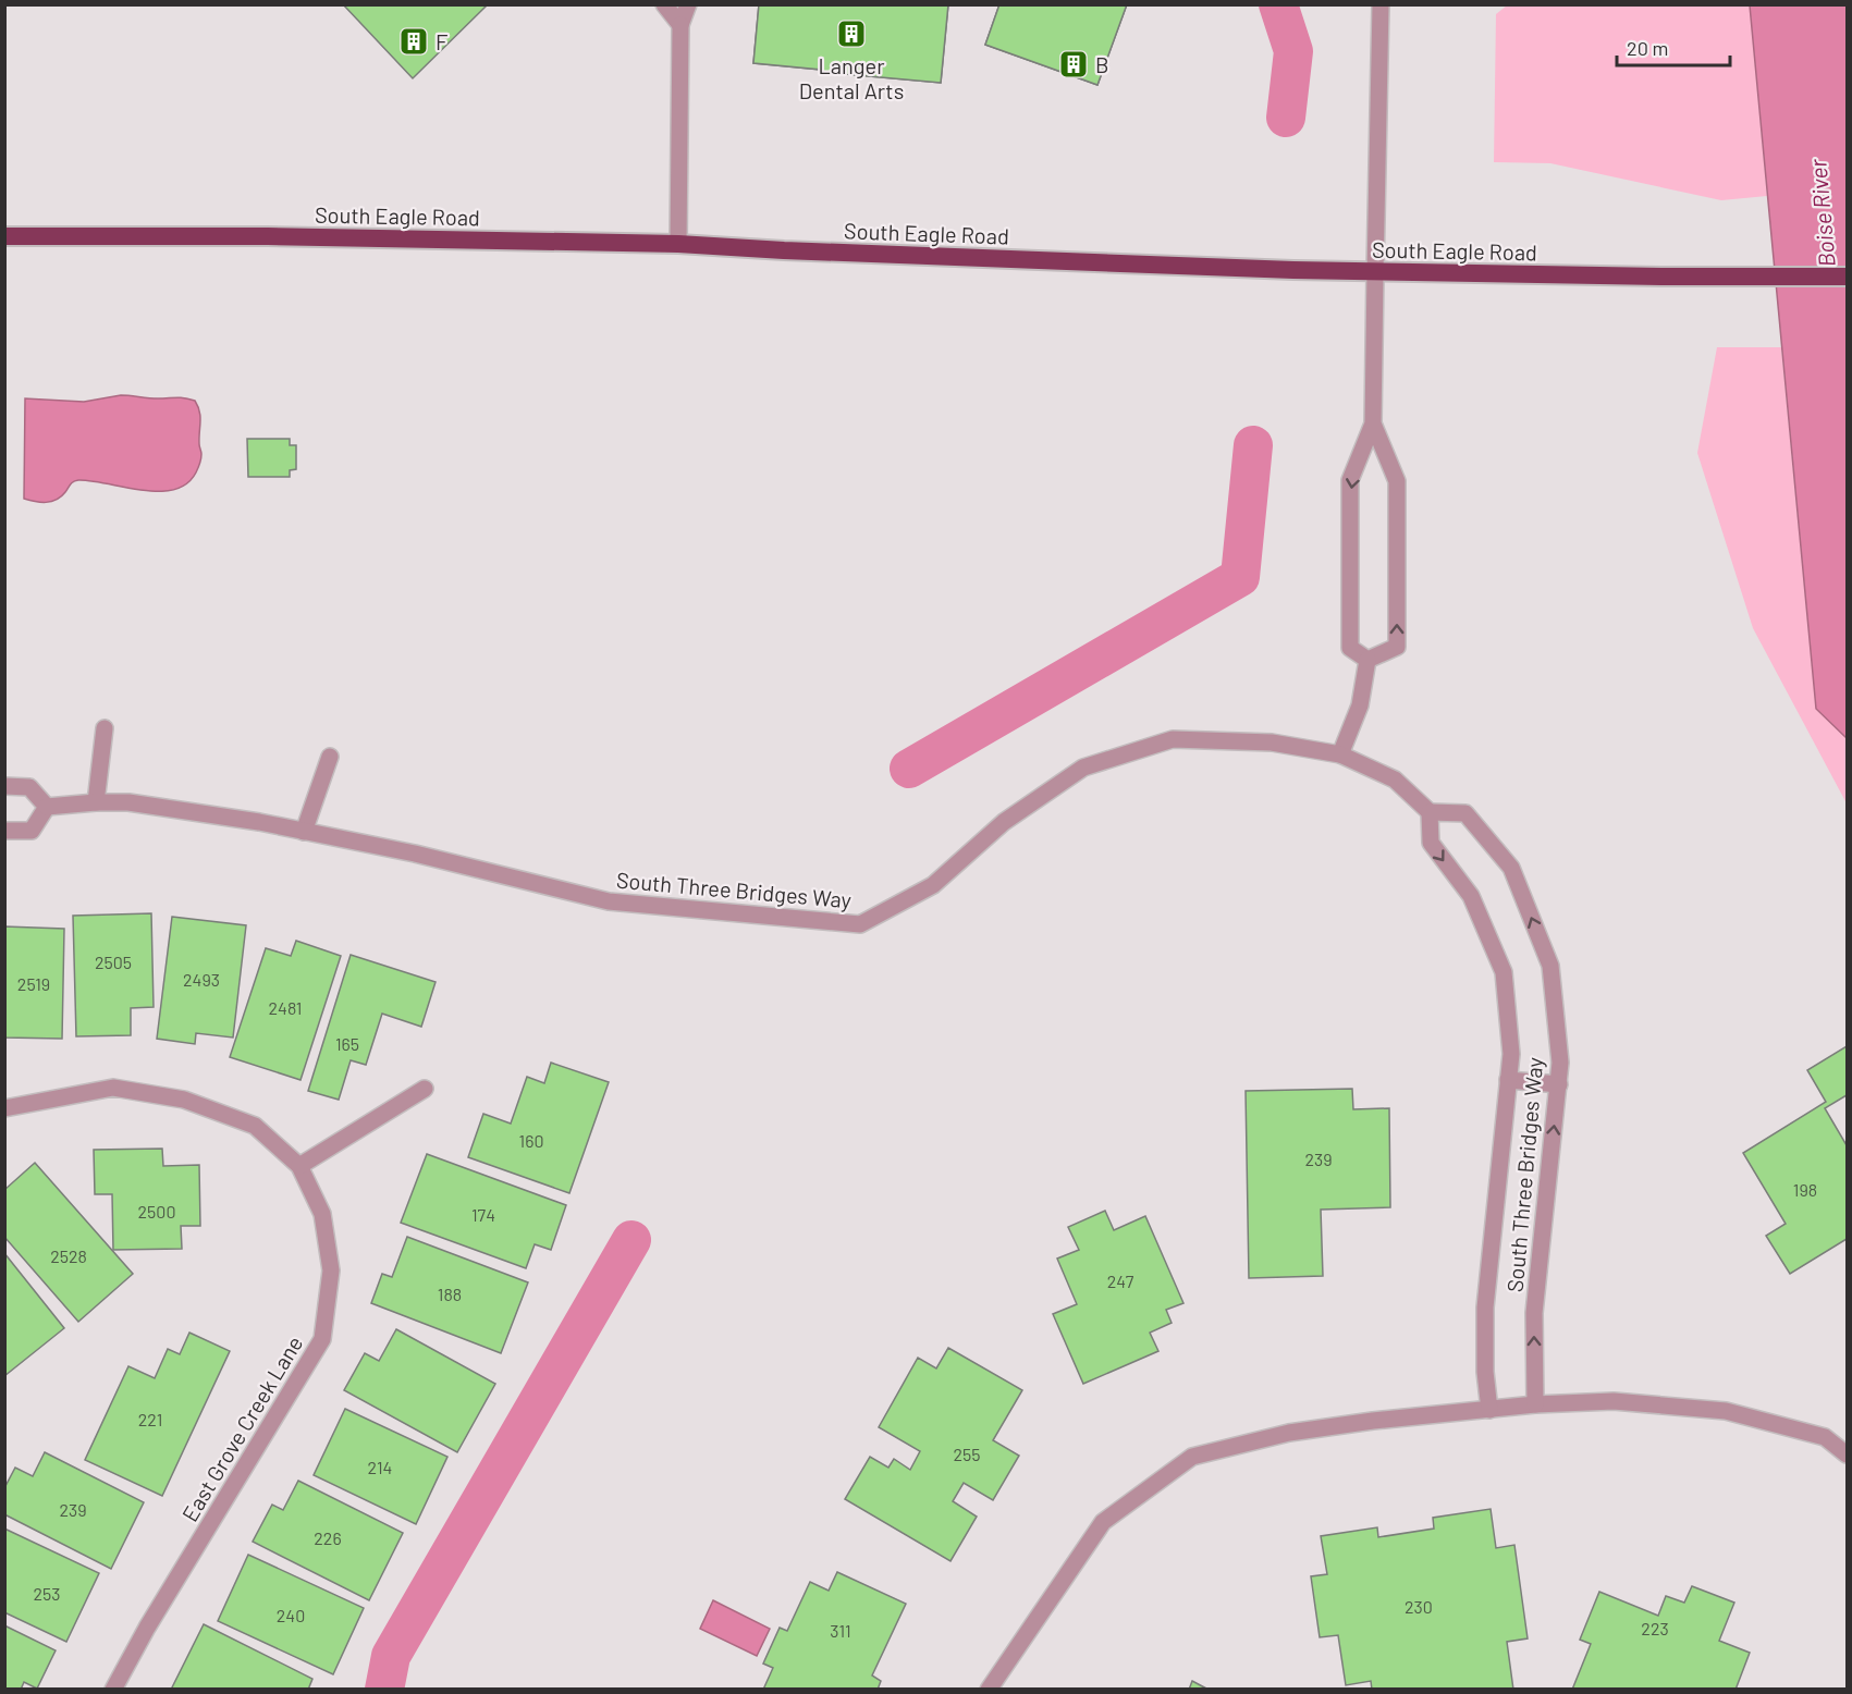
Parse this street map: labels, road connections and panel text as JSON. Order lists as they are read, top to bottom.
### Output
{
  "streets": {
    "highway": ["South Eagle Road"],
    "street": ["South Three Bridges Way", "East Grove Creek Lane"]
  },
  "water": ["Boise River"],
  "places": {
    "building": ["Langer Dental Arts", "F", "B"]
  },
  "house_numbers": [
    "2505",
    "2493",
    "2519",
    "2481",
    "165",
    "160",
    "239",
    "198",
    "2500",
    "174",
    "2528",
    "247",
    "188",
    "221",
    "255",
    "214",
    "239",
    "226",
    "253",
    "230",
    "240",
    "223",
    "311"
  ],
  "scale_bar": "20 m"
}
